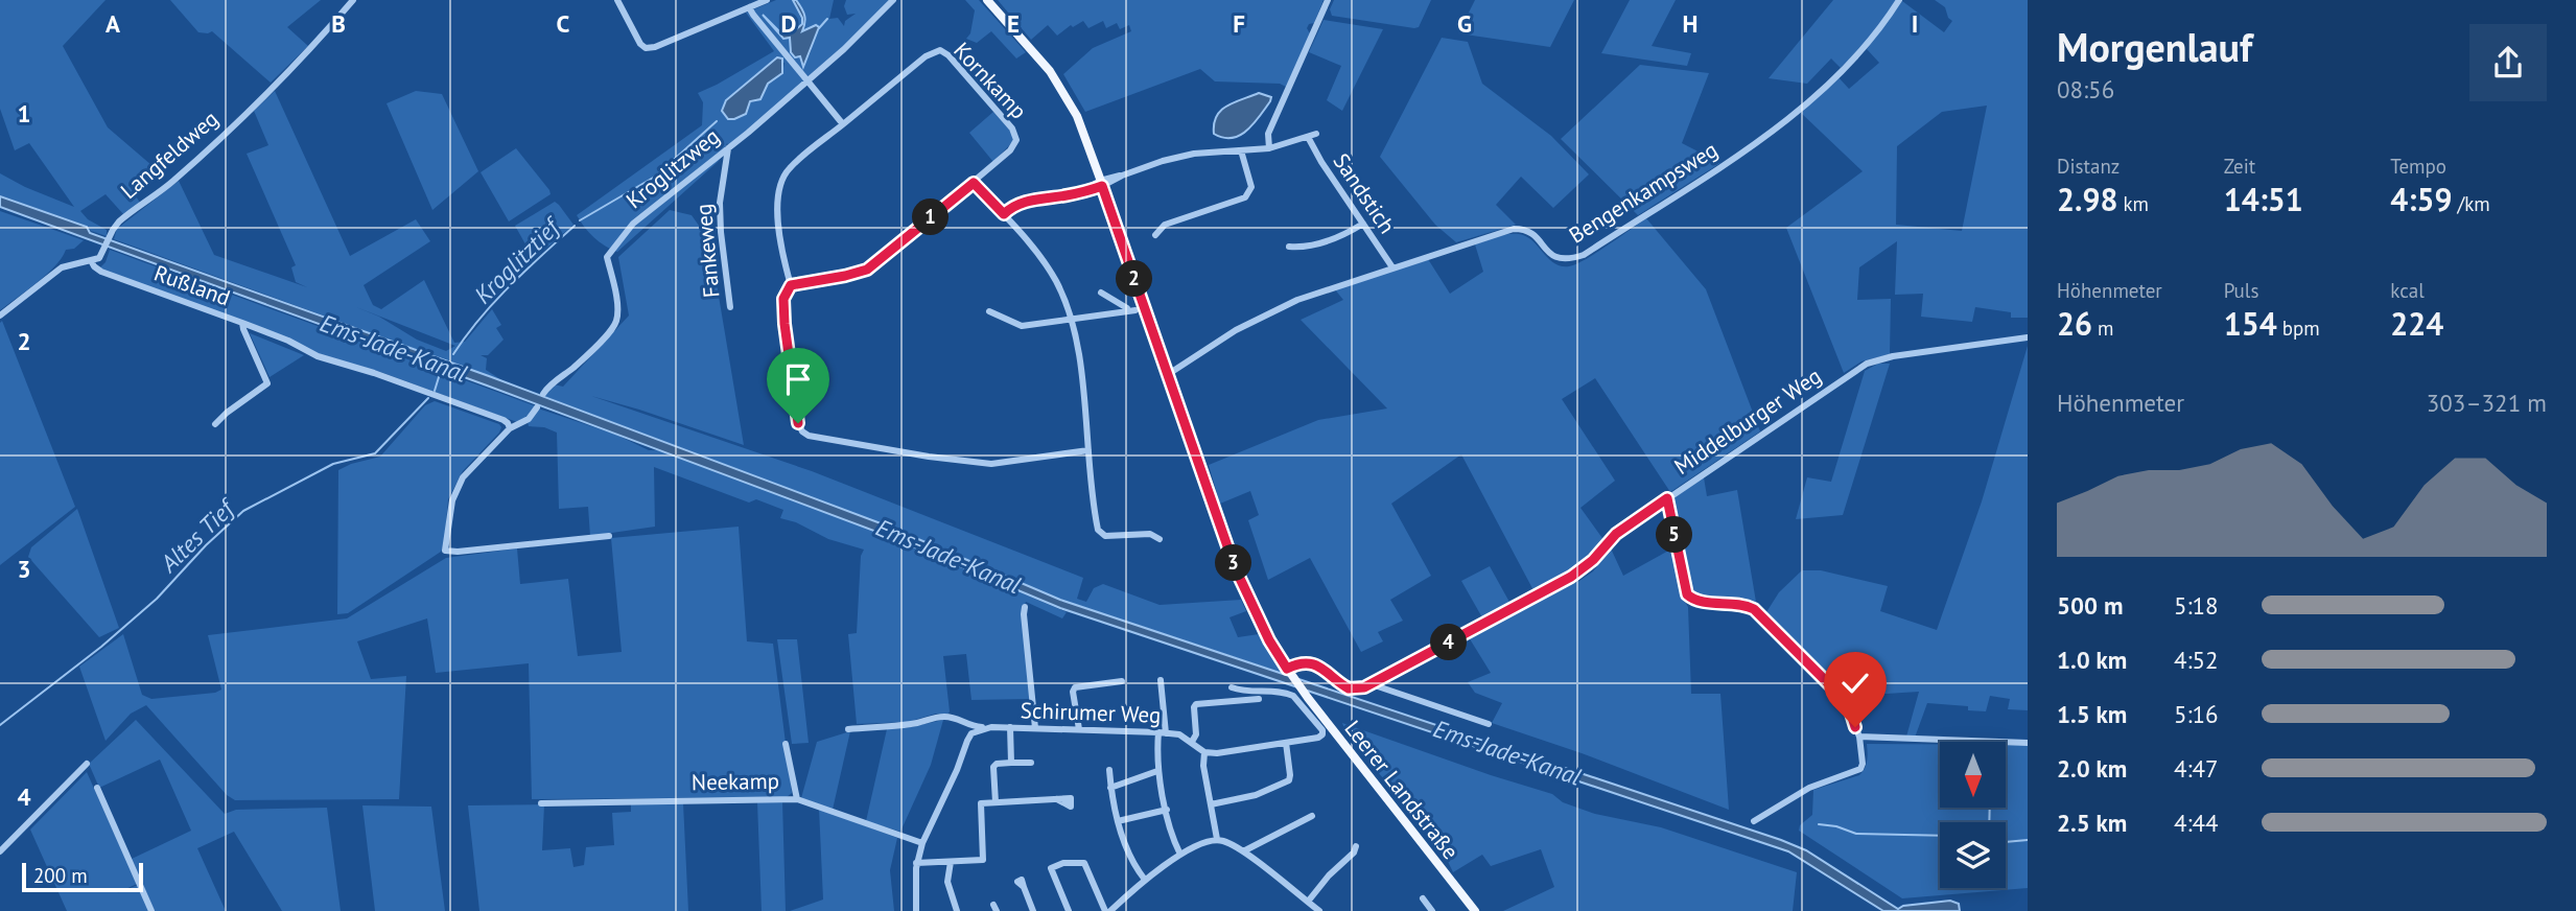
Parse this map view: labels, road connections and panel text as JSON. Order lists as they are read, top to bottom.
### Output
{
  "streets": {
    "main road": ["Leerer Landstraße"],
    "street": [
      "Kornkamp",
      "Langfeldweg",
      "Kroglitzweg",
      "Bengenkampsweg",
      "Sandstich",
      "Fankeweg",
      "Rußland",
      "Middelburger Weg",
      "Schirumer Weg",
      "Neekamp"
    ]
  },
  "crossings": [
    ["Langfeldweg", "Rußland"],
    ["Kroglitzweg", "Fankeweg"],
    ["Bengenkampsweg", "Sandstich"],
    ["Bengenkampsweg", "Leerer Landstraße"],
    ["Sandstich", "Leerer Landstraße"]
  ],
  "water": ["Kroglitztief", "Ems-Jade-Kanal", "Altes Tief"],
  "scale_bar": "200 m",
  "north": "bottom",
  "page": {
    "heading": ["Morgenlauf", "08:56"],
    "stats": [
      ["Distanz", "2.98 km"],
      ["Zeit", "14:51"],
      ["Tempo", "4:59 /km"],
      ["Höhenmeter", "26 m"],
      ["Puls", "154 bpm"],
      ["kcal", "224"]
    ],
    "pins": [
      "1",
      "2",
      "5",
      "3",
      "4"
    ],
    "chart": ["Höhenmeter", "303–321 m"],
    "list": [
      {
        "name": "500 m",
        "note": "5:18"
      },
      {
        "name": "1.0 km",
        "note": "4:52"
      },
      {
        "name": "1.5 km",
        "note": "5:16"
      },
      {
        "name": "2.0 km",
        "note": "4:47"
      },
      {
        "name": "2.5 km",
        "note": "4:44"
      }
    ],
    "scale": "200 m"
  },
  "grid": {
    "columns": [
      "A",
      "B",
      "C",
      "D",
      "E",
      "F",
      "G",
      "H",
      "I"
    ],
    "rows": [
      "1",
      "2",
      "3",
      "4"
    ]
  }
}
